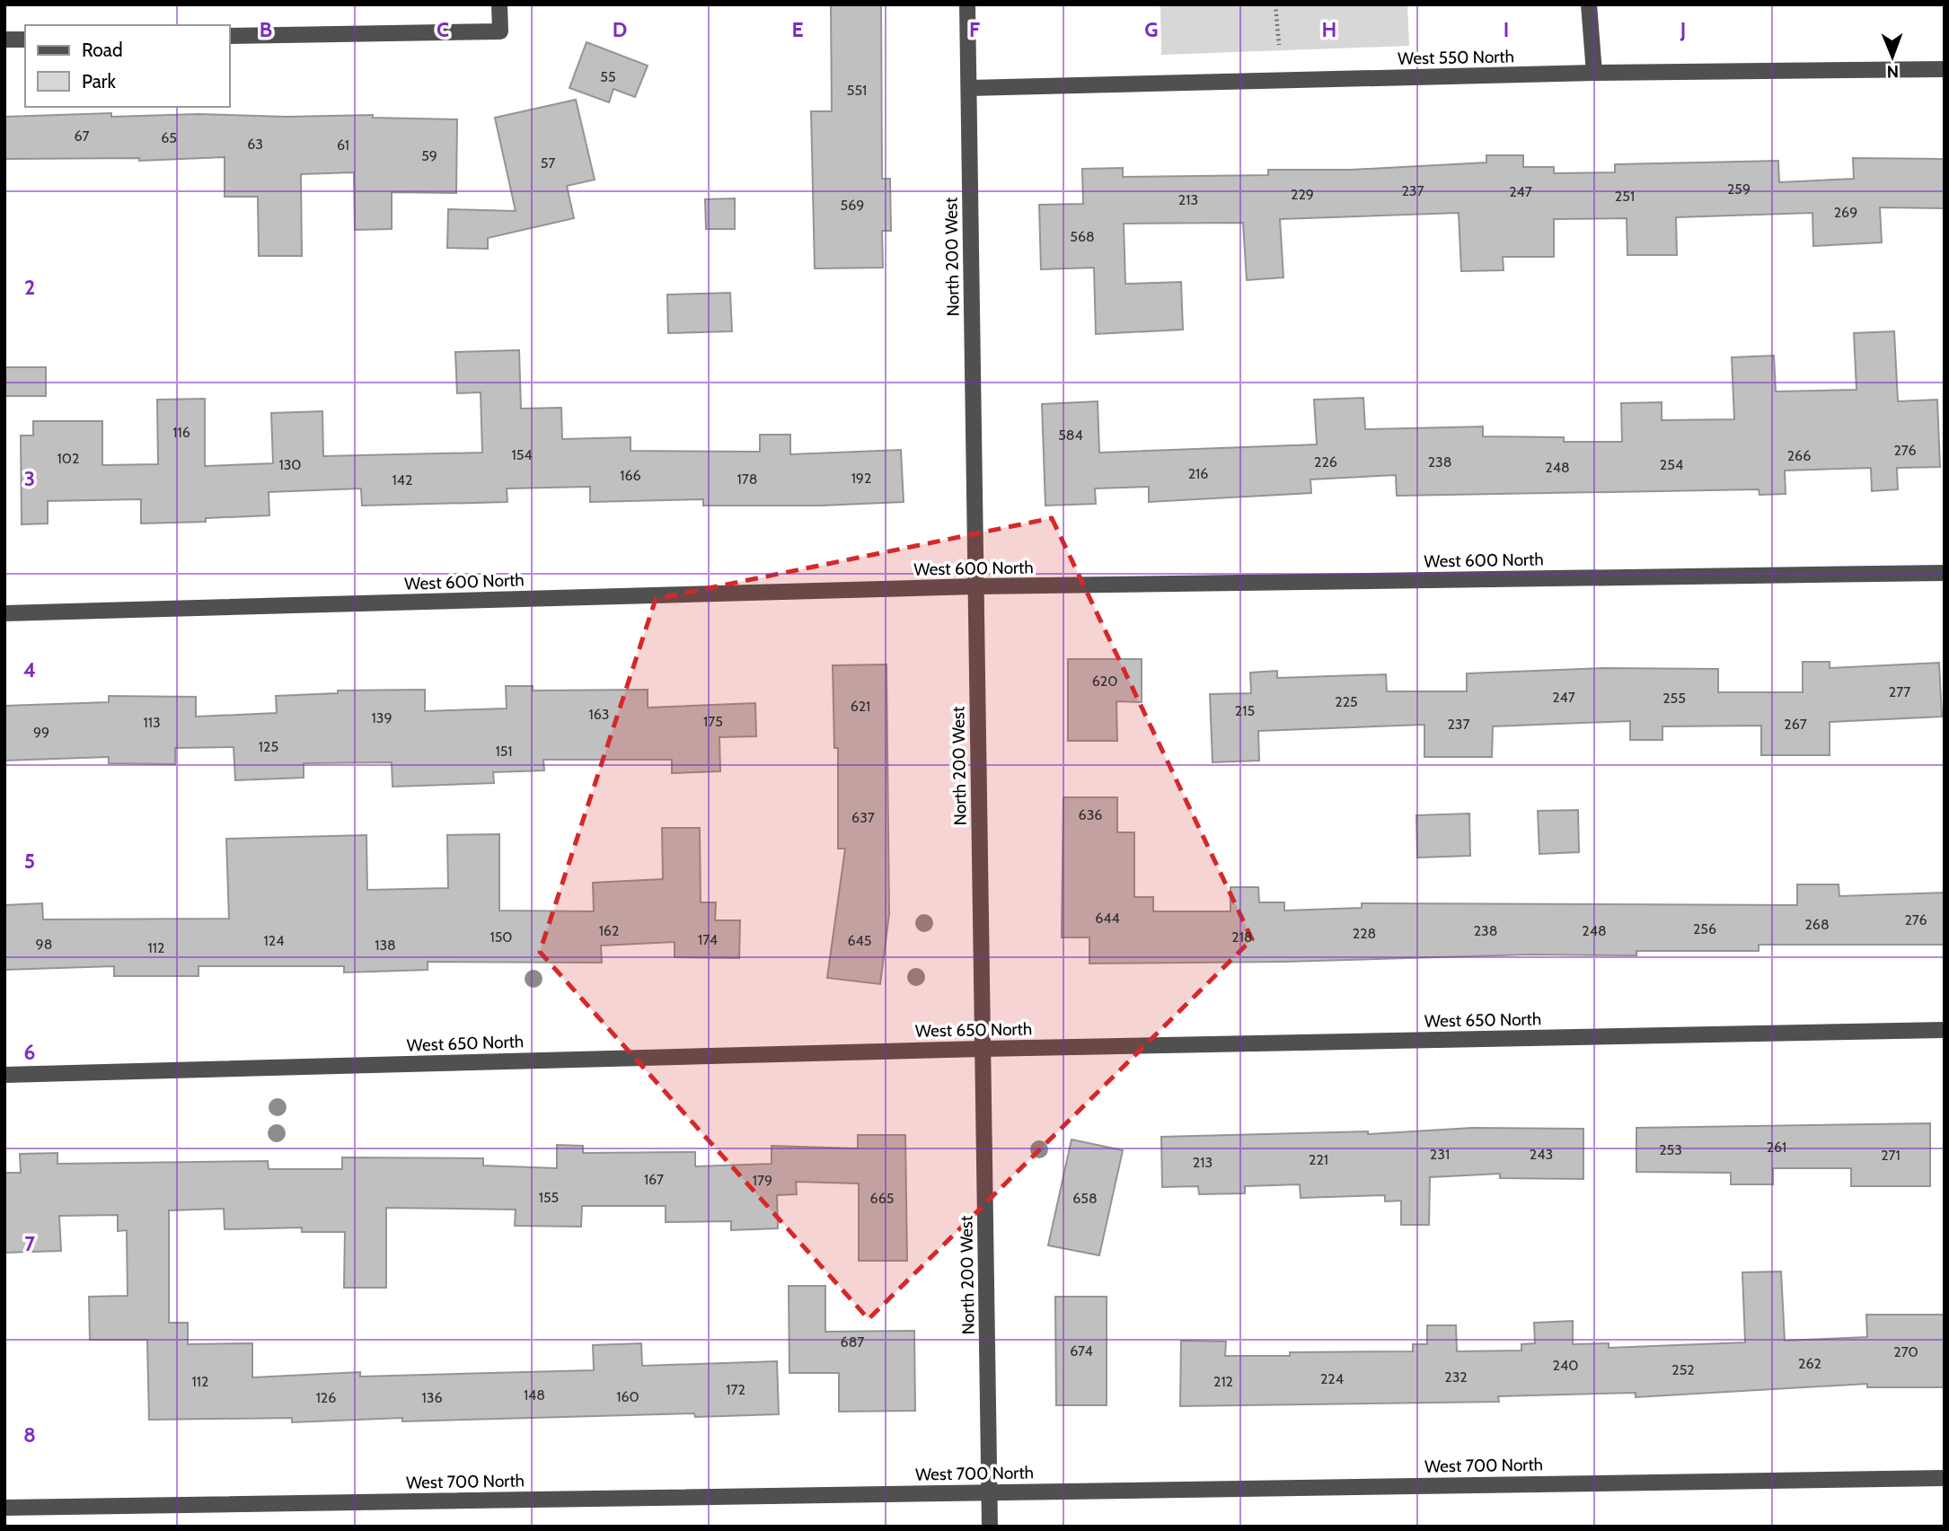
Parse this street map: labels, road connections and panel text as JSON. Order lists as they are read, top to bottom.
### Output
{
  "streets": {
    "street": [
      "West 550 North",
      "North 200 West",
      "West 600 North",
      "West 650 North",
      "West 700 North"
    ]
  },
  "crossings": [
    ["West 550 North", "North 200 West"],
    ["North 200 West", "West 600 North"],
    ["North 200 West", "West 650 North"],
    ["North 200 West", "West 700 North"]
  ],
  "house_numbers": [
    "55",
    "551",
    "67",
    "65",
    "63",
    "61",
    "59",
    "57",
    "259",
    "237",
    "247",
    "229",
    "251",
    "213",
    "569",
    "269",
    "568",
    "116",
    "584",
    "276",
    "154",
    "266",
    "102",
    "226",
    "238",
    "130",
    "254",
    "248",
    "216",
    "166",
    "192",
    "178",
    "142",
    "620",
    "277",
    "247",
    "255",
    "225",
    "621",
    "215",
    "163",
    "139",
    "175",
    "113",
    "237",
    "267",
    "99",
    "125",
    "151",
    "636",
    "637",
    "644",
    "276",
    "268",
    "256",
    "162",
    "238",
    "248",
    "228",
    "150",
    "218",
    "174",
    "124",
    "645",
    "98",
    "138",
    "112",
    "261",
    "253",
    "231",
    "243",
    "271",
    "221",
    "213",
    "167",
    "179",
    "155",
    "665",
    "658",
    "687",
    "674",
    "270",
    "262",
    "240",
    "252",
    "232",
    "224",
    "112",
    "212",
    "172",
    "148",
    "160",
    "126",
    "136"
  ],
  "legend": ["Road", "Park"],
  "north": "bottom",
  "grid": {
    "columns": [
      "B",
      "C",
      "D",
      "E",
      "F",
      "G",
      "H",
      "I",
      "J"
    ],
    "rows": [
      "2",
      "3",
      "4",
      "5",
      "6",
      "7",
      "8"
    ]
  }
}
